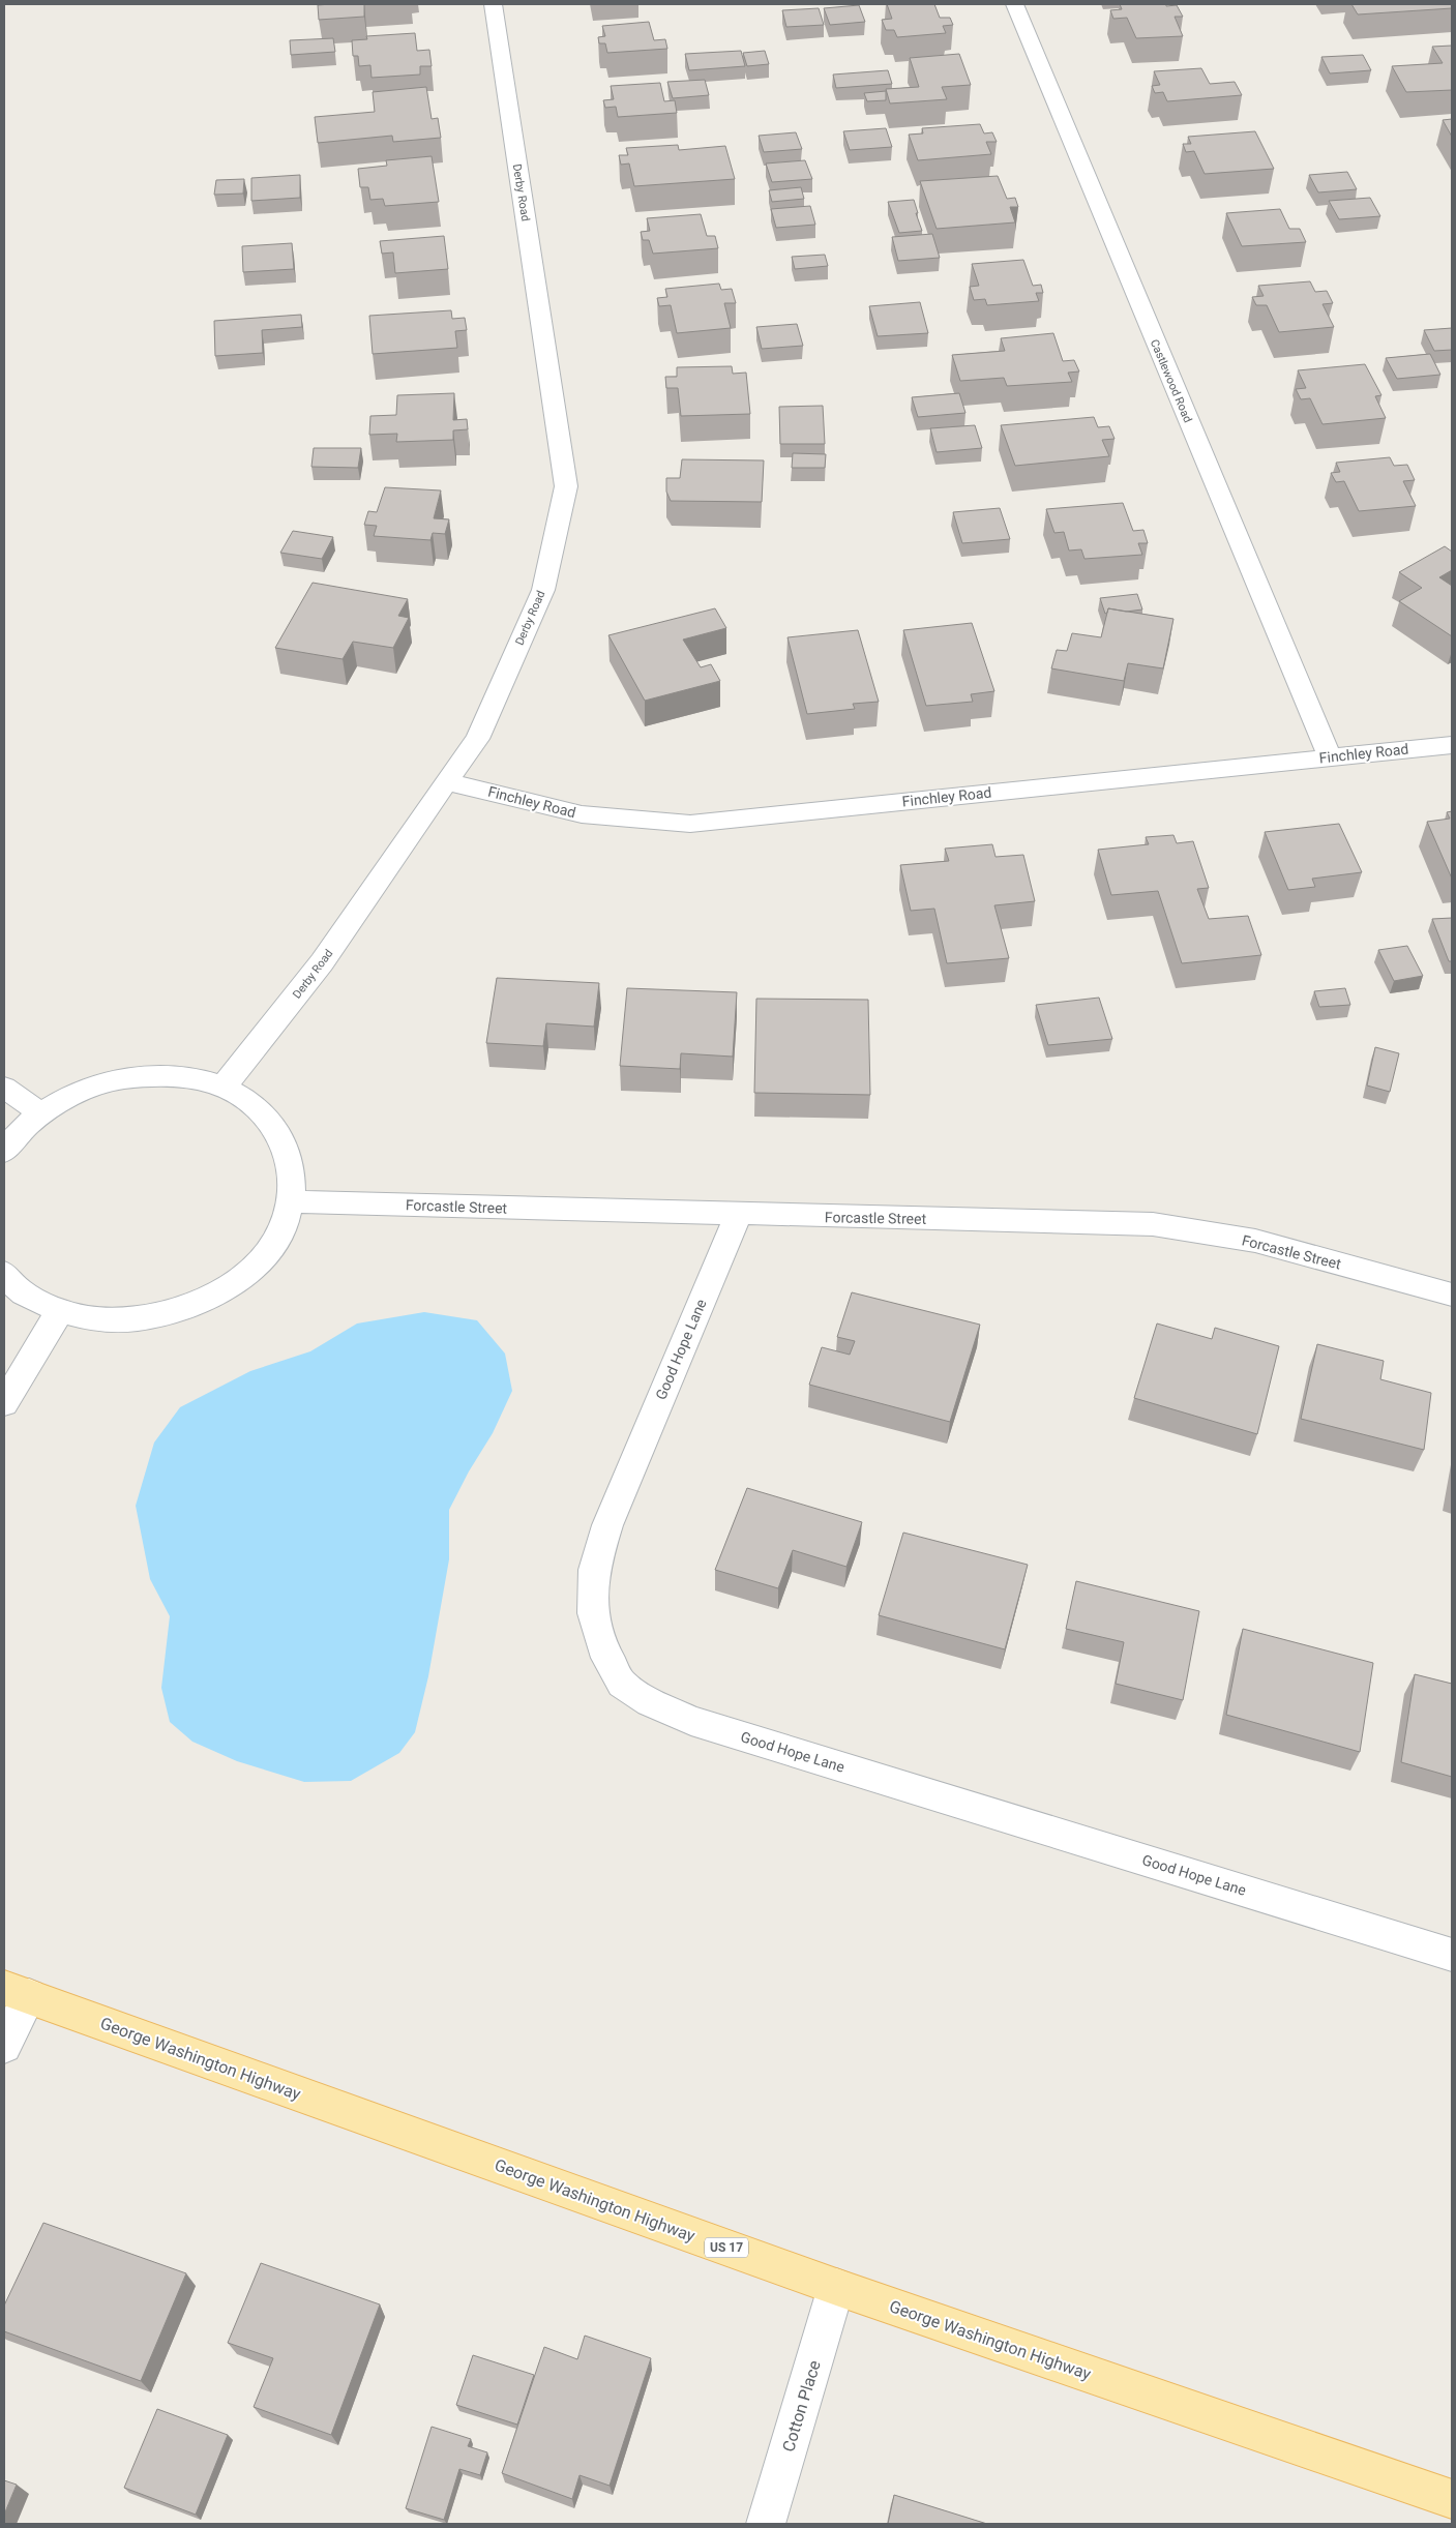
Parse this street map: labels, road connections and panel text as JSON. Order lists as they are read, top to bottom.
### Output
{
  "streets": {
    "main road": ["George Washington Highway", "US 17"],
    "street": [
      "Derby Road",
      "Castlewood Road",
      "Finchley Road",
      "Forcastle Street",
      "Good Hope Lane",
      "Cotton Place"
    ]
  },
  "crossings": [
    ["Derby Road", "Finchley Road"],
    ["Castlewood Road", "Finchley Road"],
    ["Forcastle Street", "Good Hope Lane"],
    ["George Washington Highway", "Cotton Place"]
  ]
}
